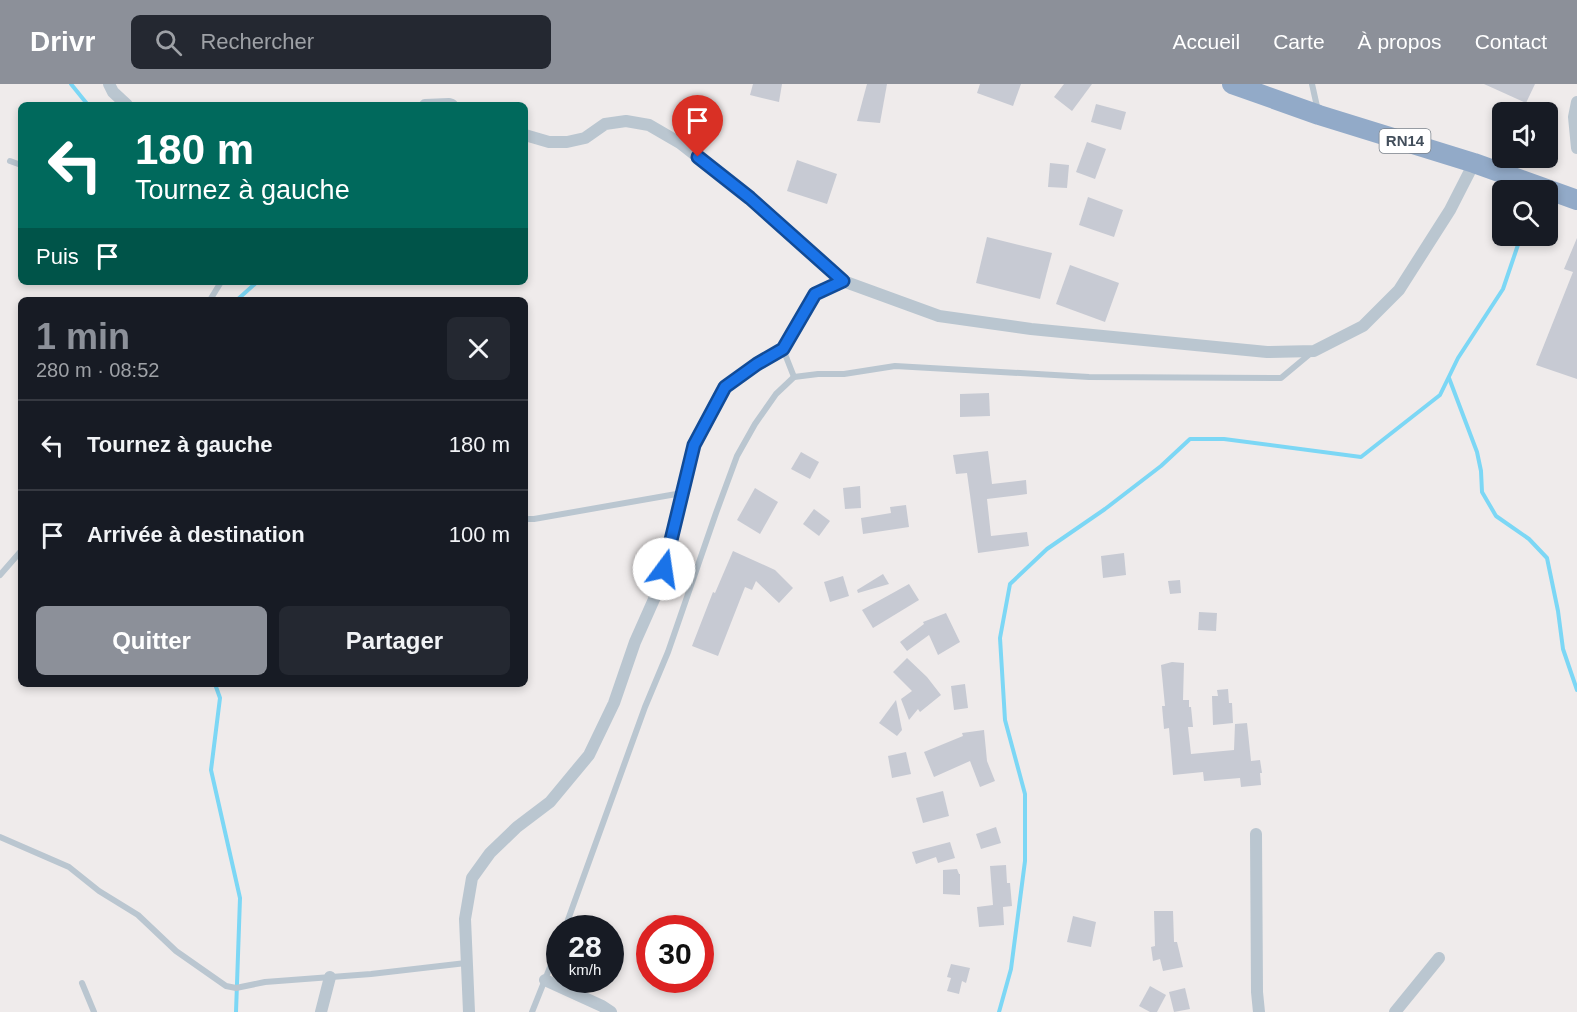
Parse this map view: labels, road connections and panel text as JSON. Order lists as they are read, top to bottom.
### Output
{
  "streets": {
    "highway": ["RN14"]
  },
  "page": {
    "header": "Drivr",
    "search": "Rechercher",
    "nav": [
      "Accueil",
      "Carte",
      "À propos",
      "Contact"
    ],
    "turn": ["180 m", "Tournez à gauche"],
    "then": "Puis",
    "heading": ["1 min", "280 m · 08:52"],
    "list": [
      {
        "name": "Tournez à gauche",
        "value": "180 m"
      },
      {
        "name": "Arrivée à destination",
        "value": "100 m"
      }
    ],
    "buttons": ["Quitter", "Partager"],
    "speed": "28 km/h",
    "limit": "30"
  }
}
